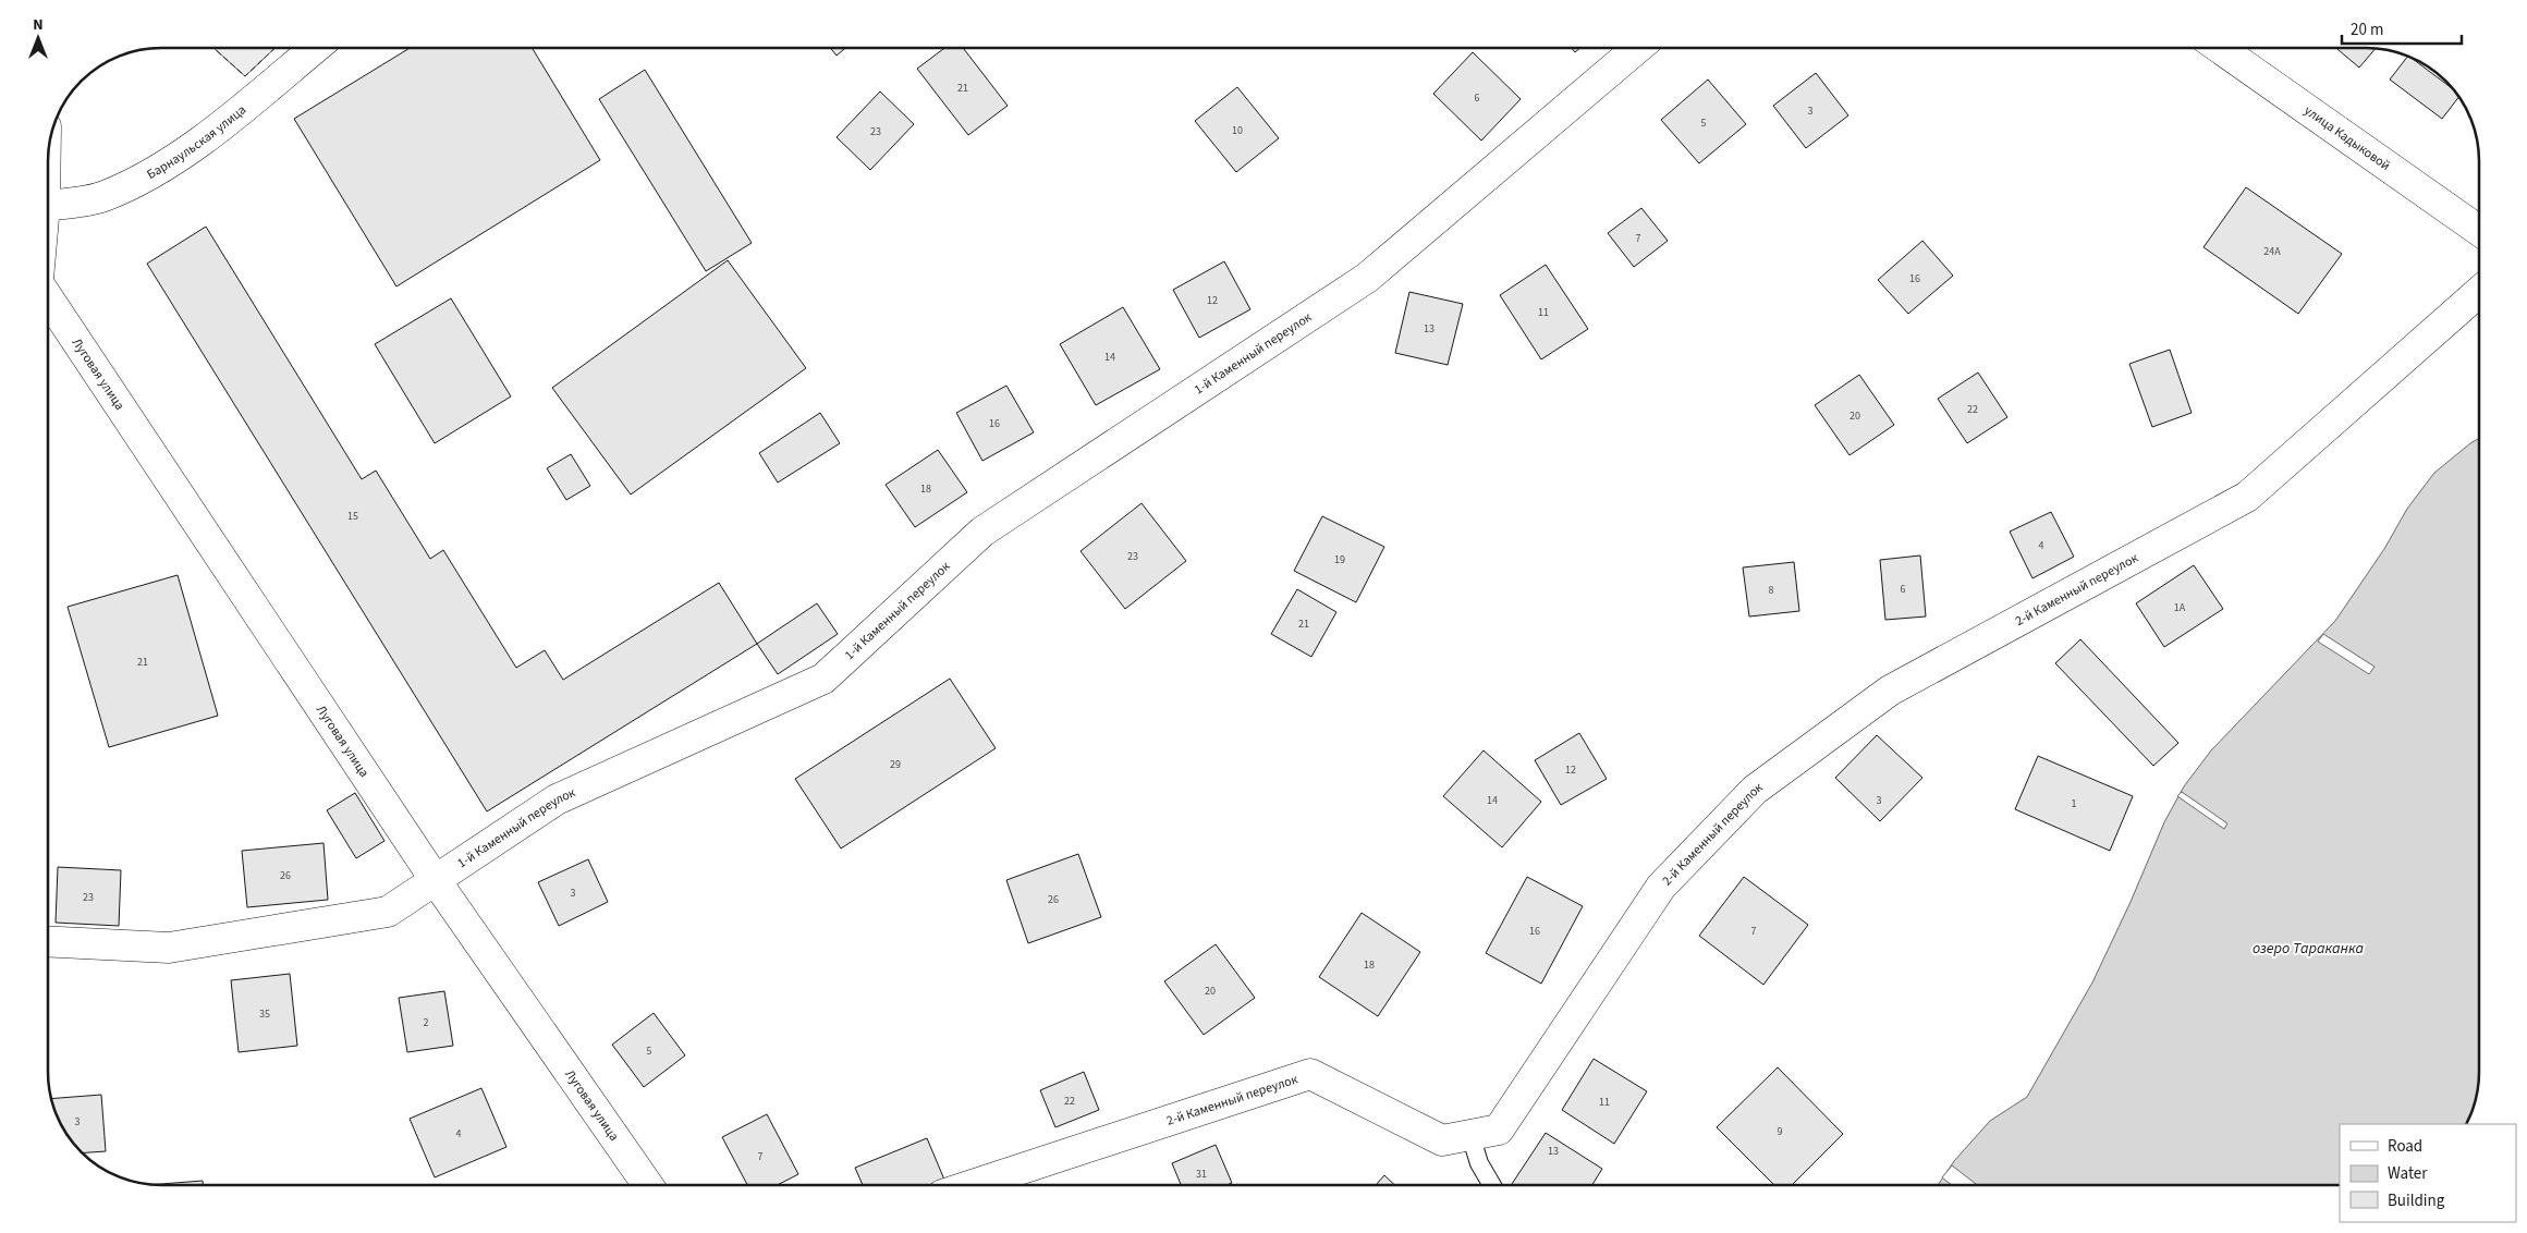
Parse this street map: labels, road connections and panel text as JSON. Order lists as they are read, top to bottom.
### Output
{
  "streets": {
    "street": [
      "улица Кадыковой",
      "Барнаульская улица",
      "1-й Каменный переулок",
      "Луговая улица",
      "2-й Каменный переулок"
    ]
  },
  "crossings": [
    ["1-й Каменный переулок", "Луговая улица"]
  ],
  "water": ["озеро Тараканка"],
  "house_numbers": [
    "21",
    "6",
    "3",
    "5",
    "10",
    "23",
    "7",
    "24А",
    "16",
    "12",
    "11",
    "13",
    "14",
    "22",
    "20",
    "16",
    "18",
    "15",
    "4",
    "23",
    "19",
    "6",
    "8",
    "1А",
    "21",
    "21",
    "29",
    "12",
    "14",
    "3",
    "1",
    "26",
    "3",
    "23",
    "26",
    "16",
    "7",
    "18",
    "20",
    "35",
    "2",
    "5",
    "22",
    "11",
    "3",
    "9",
    "4",
    "13",
    "7",
    "31"
  ],
  "legend": ["Road", "Water", "Building"],
  "scale_bar": "20 m",
  "north": "top"
}
